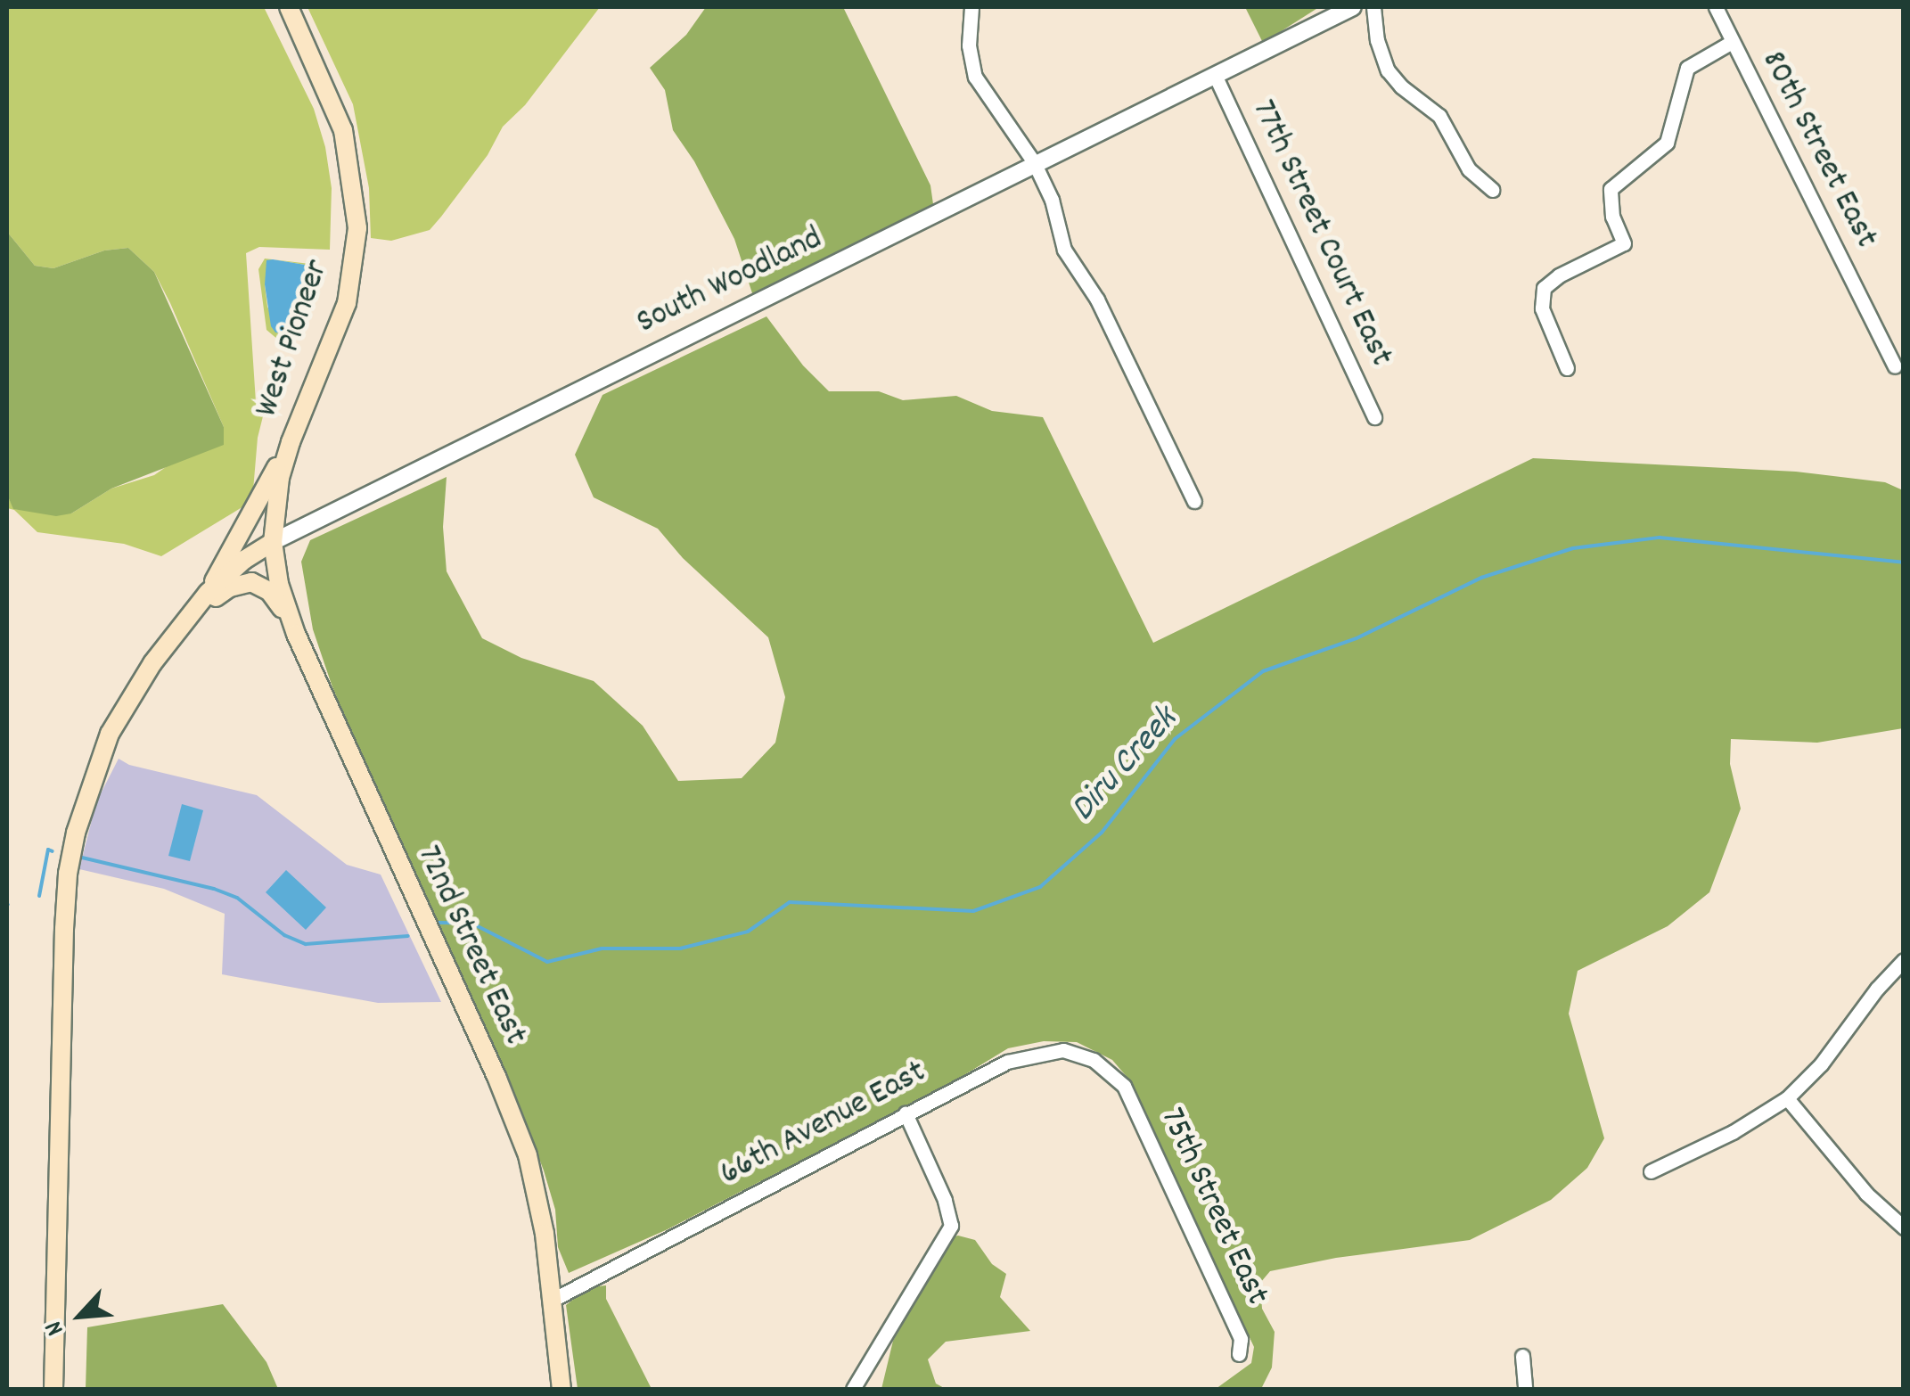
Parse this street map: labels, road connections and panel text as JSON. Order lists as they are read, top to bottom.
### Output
{
  "streets": {
    "main road": ["West Pioneer", "72nd Street East"],
    "street": [
      "80th Street East",
      "77th Street Court East",
      "South Woodland",
      "66th Avenue East",
      "75th Street East"
    ]
  },
  "crossings": [
    ["77th Street Court East", "South Woodland"],
    ["South Woodland", "West Pioneer"],
    ["South Woodland", "72nd Street East"],
    ["West Pioneer", "72nd Street East"],
    ["72nd Street East", "66th Avenue East"],
    ["66th Avenue East", "75th Street East"]
  ],
  "water": ["Diru Creek"],
  "north": "bottom left"
}
